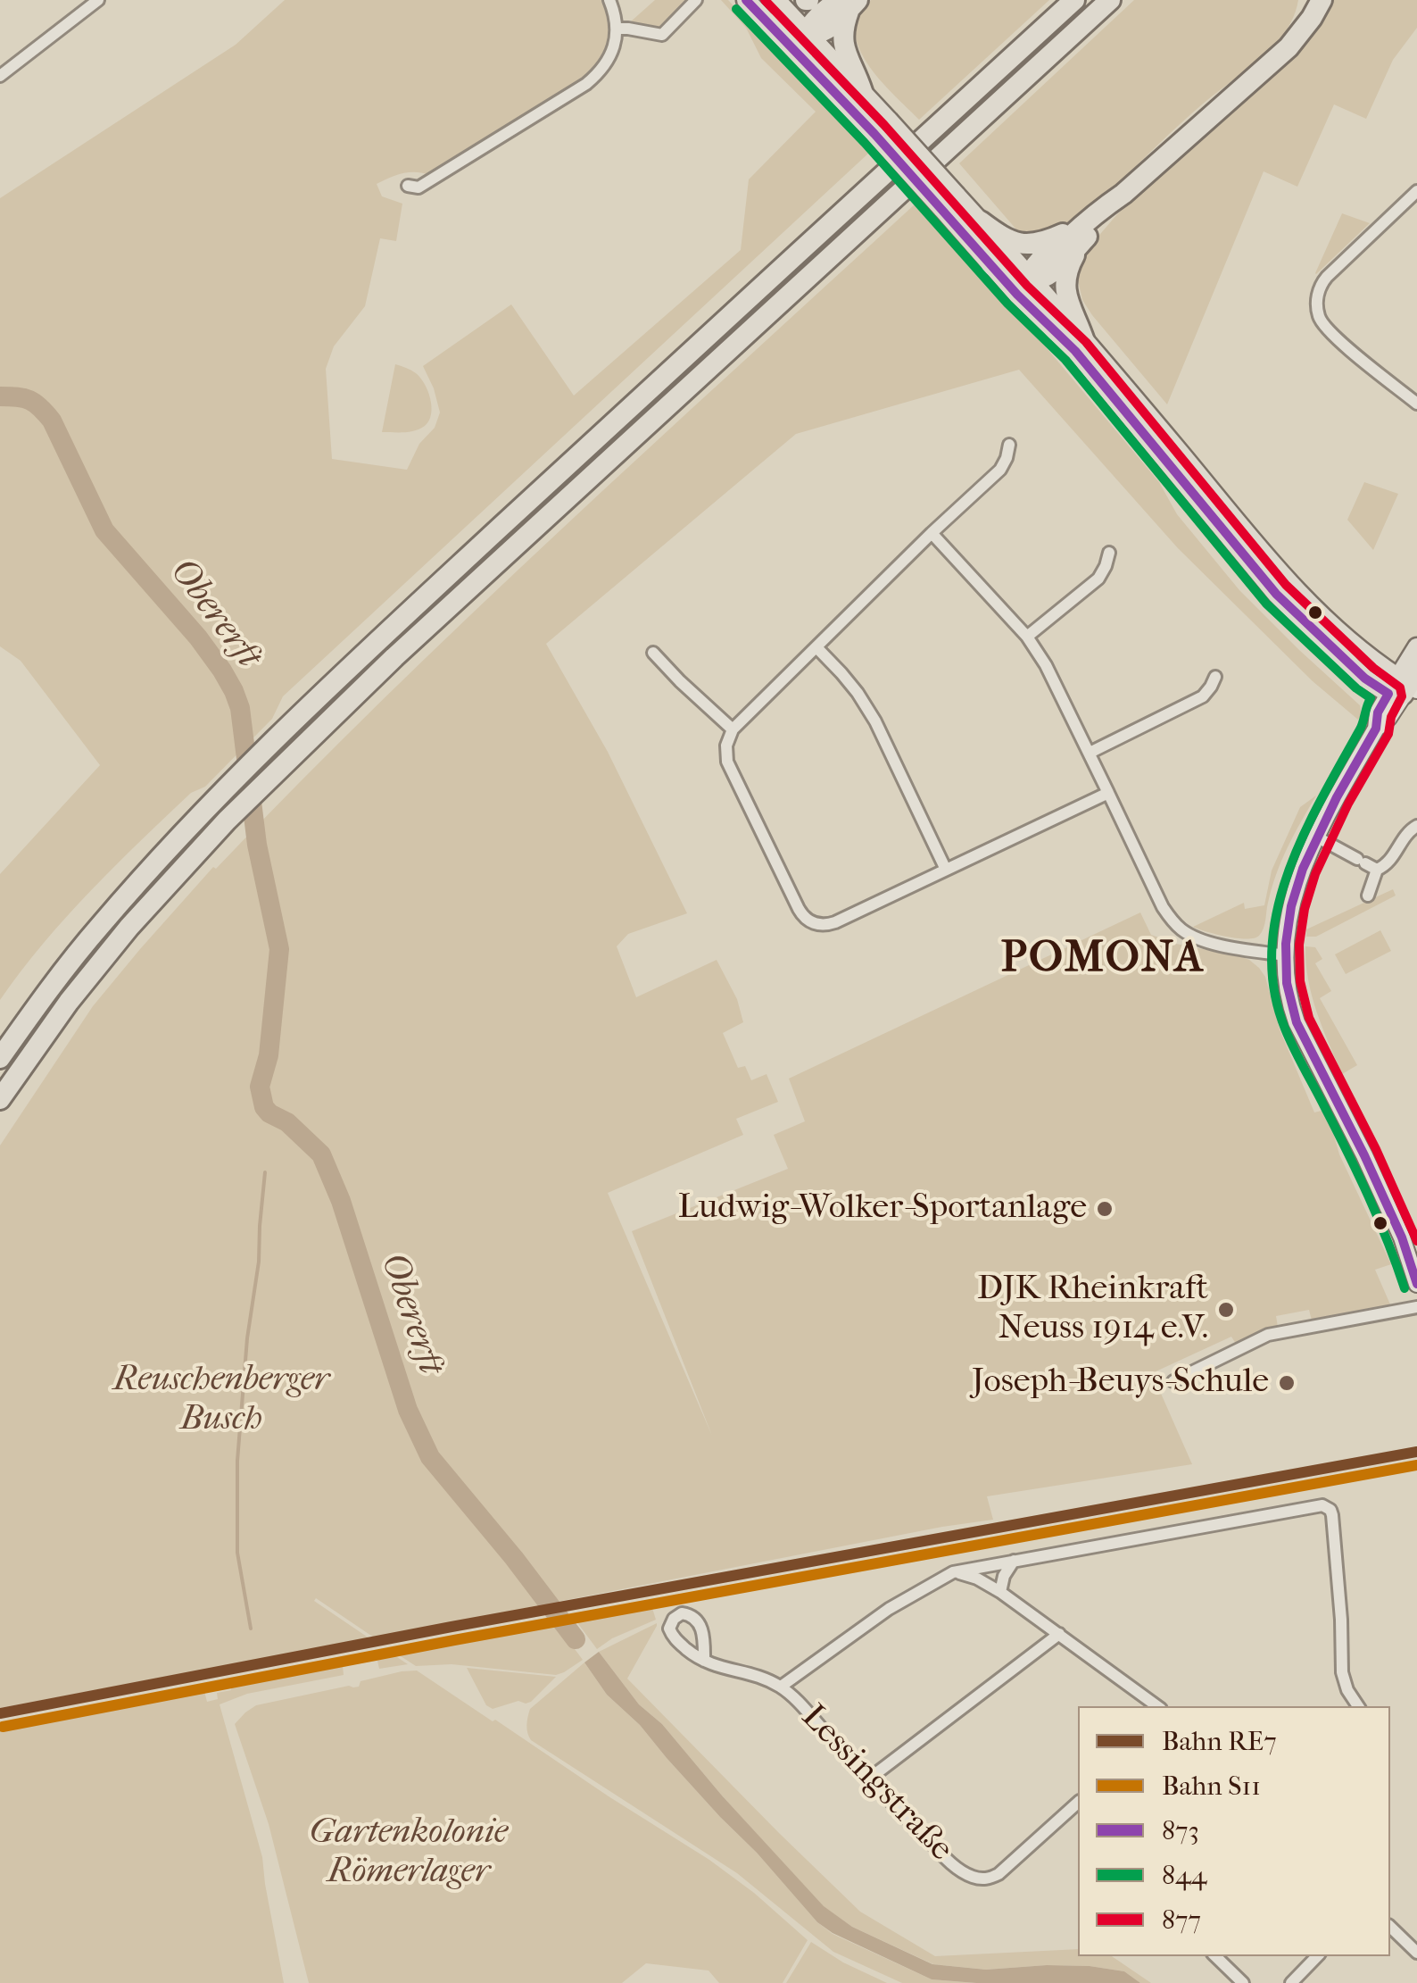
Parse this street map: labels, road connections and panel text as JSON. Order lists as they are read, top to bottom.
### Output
{
  "streets": {
    "street": ["Lessingstraße"]
  },
  "districts": ["POMONA"],
  "water": ["Obererft"],
  "parks": ["Reuschenberger Busch", "Gartenkolonie Römerlager"],
  "places": ["Ludwig-Wolker-Sportanlage", "DJK Rheinkraft Neuss 1914 e.V.", "Joseph-Beuys-Schule"],
  "lines": [
    "transit line 873",
    "transit line 877",
    "transit line 844",
    "rail line RE7",
    "rail line S11"
  ],
  "legend": [
    "Bahn RE7",
    "Bahn S11",
    "873",
    "844",
    "877"
  ]
}
